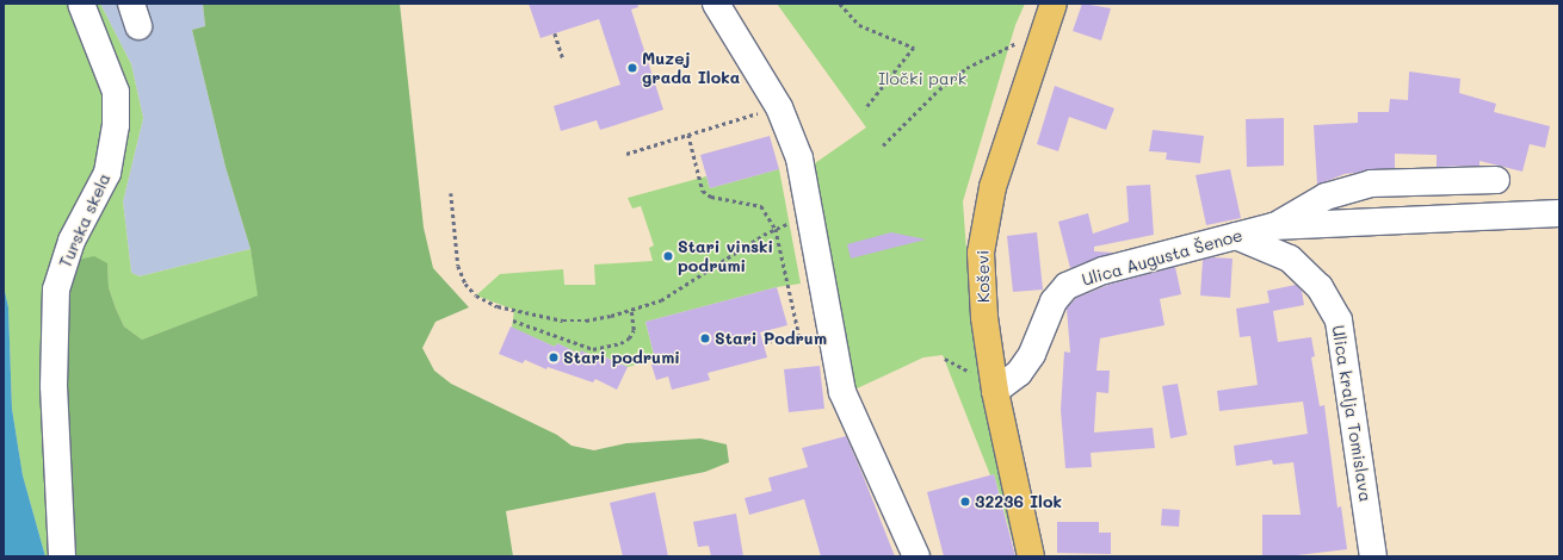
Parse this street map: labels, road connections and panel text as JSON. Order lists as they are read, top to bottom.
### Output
{
  "streets": {
    "main road": ["Koševi"],
    "street": ["Turska skela", "Ulica Augusta Šenoe", "Ulica kralja Tomislava"]
  },
  "crossings": [
    ["Ulica Augusta Šenoe", "Koševi"],
    ["Ulica Augusta Šenoe", "Ulica kralja Tomislava"]
  ],
  "parks": ["Iločki park"],
  "places": [
    "Muzej grada Iloka",
    "Stari vinski podrumi",
    "Stari Podrum",
    "Stari podrumi",
    "32236 Ilok"
  ]
}
